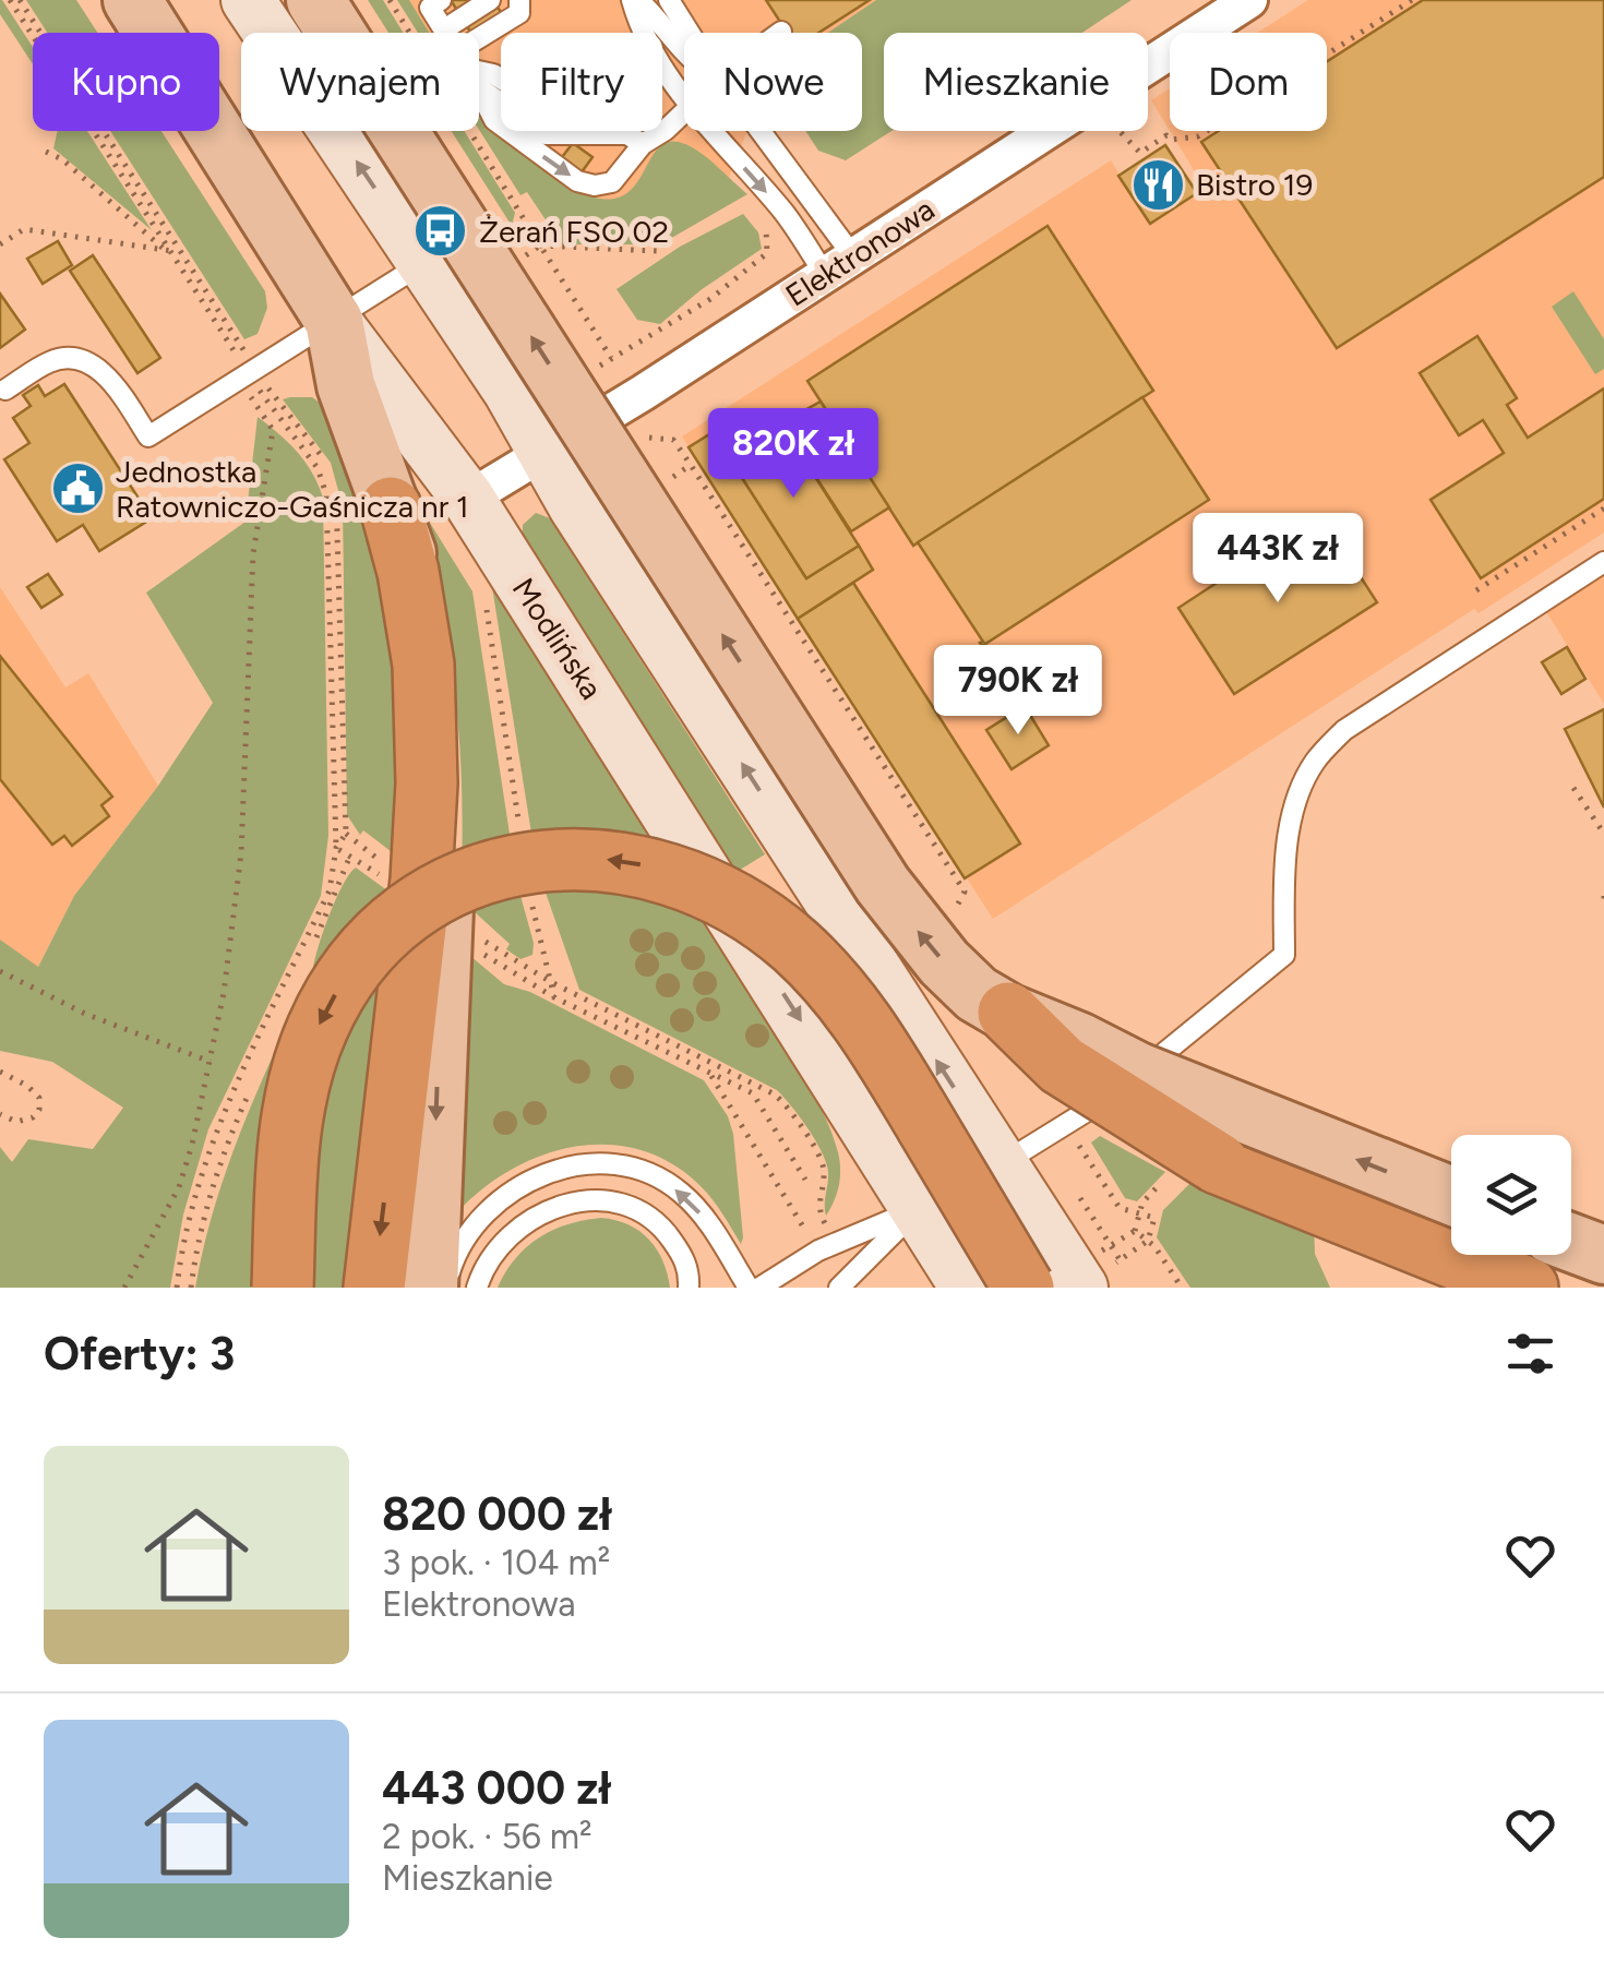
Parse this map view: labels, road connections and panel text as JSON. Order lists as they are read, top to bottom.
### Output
{
  "streets": {
    "main road": ["Modlińska"],
    "street": ["Elektronowa"]
  },
  "crossings": [
    ["Elektronowa", "Modlińska"]
  ],
  "places": {
    "restaurant": ["Bistro 19"],
    "bus stop": ["Żerań FSO 02"],
    "public building": ["Jednostka Ratowniczo-Gaśnicza nr 1"]
  },
  "page": {
    "chip": [
      "Kupno",
      "Wynajem",
      "Filtry",
      "Nowe",
      "Mieszkanie",
      "Dom"
    ],
    "price": ["820K zł", "443K zł", "790K zł"],
    "heading": "Oferty: 3",
    "list": [
      {
        "name": "820 000 zł",
        "note": "3 pok. · 104 m² · Elektronowa"
      },
      {
        "name": "443 000 zł",
        "note": "2 pok. · 56 m² · Mieszkanie"
      }
    ]
  }
}
